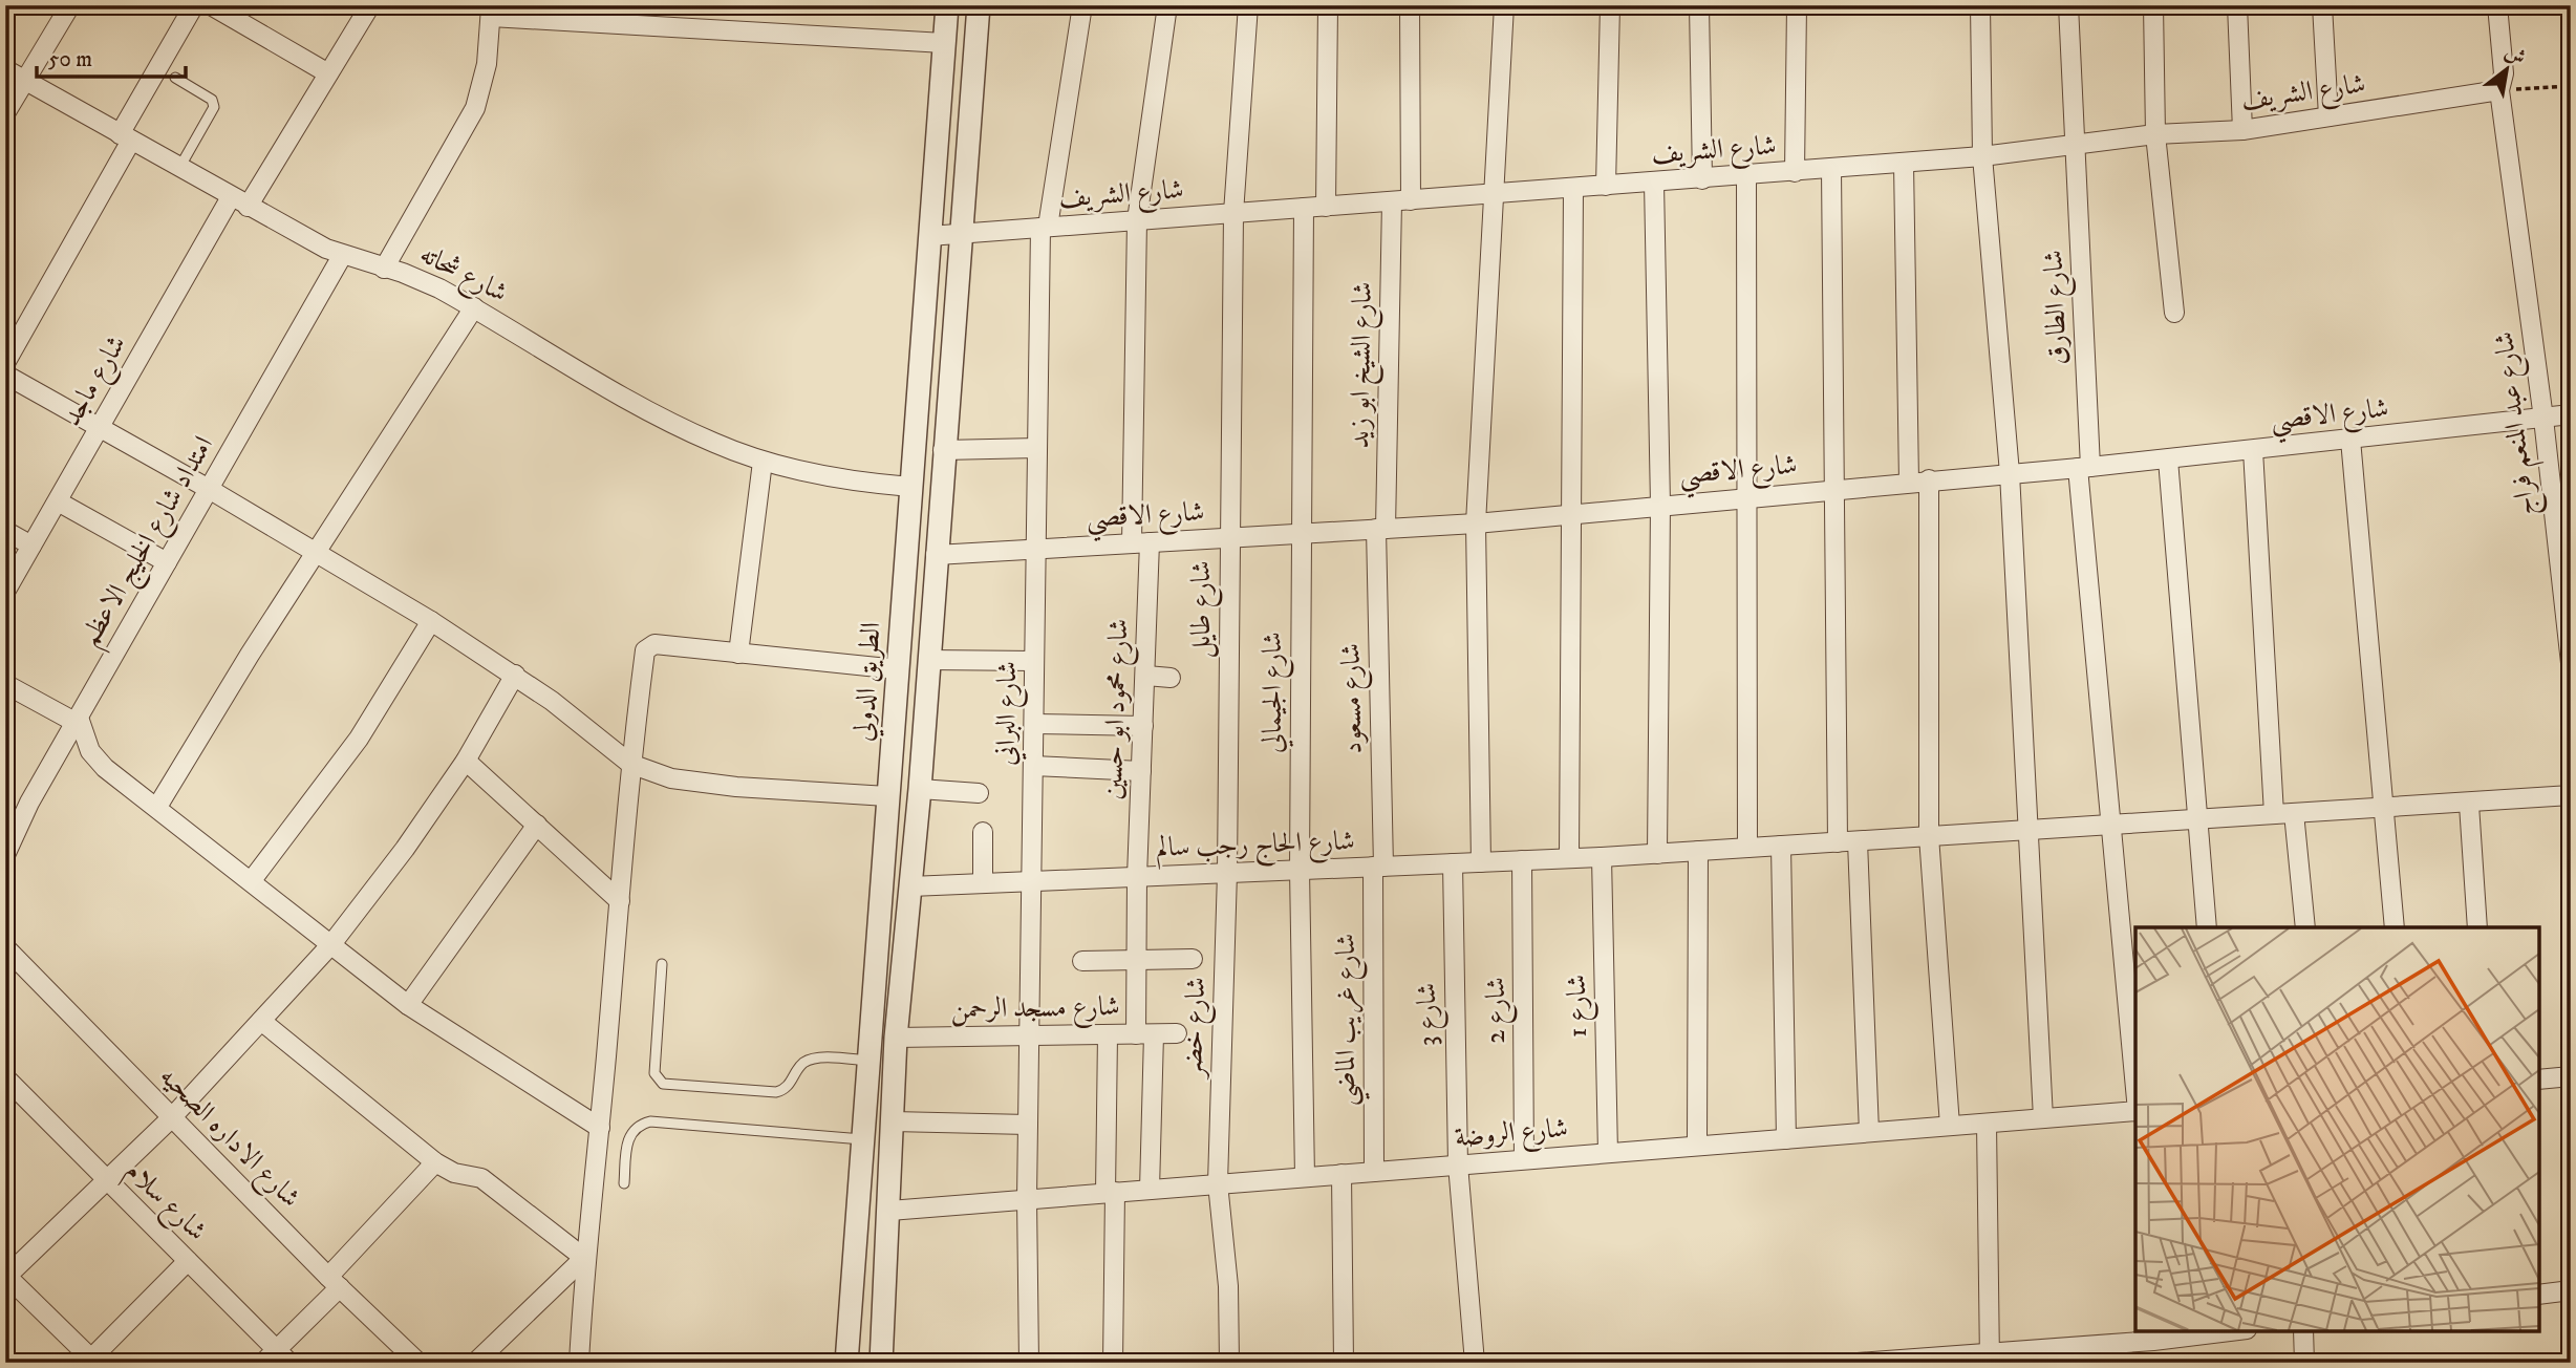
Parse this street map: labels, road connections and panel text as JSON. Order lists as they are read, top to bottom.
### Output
{
  "streets": {
    "street": [
      "شارع الشريف",
      "شارع شحاته",
      "شارع الطارق",
      "شارع الشيخ ابو زيد",
      "شارع ماجد",
      "شارع الاقصي",
      "شارع عبد المنعم فراج",
      "امتداد شارع الخليج الاعظم",
      "شارع طايل",
      "الطريق الدولي",
      "شارع الجيمالي",
      "شارع مسعود",
      "شارع محمود ابو حسين",
      "شارع البراني",
      "شارع الحاج رجب سالم",
      "شارع 1",
      "شارع مسجد الرحمن",
      "شارع 2",
      "شارع 3",
      "شارع غريب الماضي",
      "شارع خضر",
      "شارع الروضة",
      "شارع الاداره الصحيه",
      "شارع سلام"
    ]
  },
  "crossings": [
    ["شارع الشريف", "شارع الطارق"],
    ["شارع الشريف", "شارع الشيخ ابو زيد"],
    ["شارع الشريف", "شارع عبد المنعم فراج"],
    ["شارع الشريف", "شارع طايل"],
    ["شارع الشريف", "الطريق الدولي"],
    ["شارع الشريف", "شارع الجيمالي"],
    ["شارع الشريف", "شارع محمود ابو حسين"],
    ["شارع الشريف", "شارع البراني"],
    ["شارع شحاته", "شارع ماجد"],
    ["شارع شحاته", "امتداد شارع الخليج الاعظم"],
    ["شارع شحاته", "الطريق الدولي"],
    ["شارع الطارق", "شارع الاقصي"],
    ["شارع الطارق", "شارع الحاج رجب سالم"],
    ["شارع الشيخ ابو زيد", "شارع الاقصي"],
    ["شارع الشيخ ابو زيد", "شارع مسعود"],
    ["شارع الاقصي", "شارع عبد المنعم فراج"],
    ["شارع الاقصي", "شارع طايل"],
    ["شارع الاقصي", "شارع الجيمالي"],
    ["شارع الاقصي", "شارع مسعود"],
    ["شارع الاقصي", "شارع محمود ابو حسين"],
    ["شارع الاقصي", "شارع البراني"],
    ["شارع طايل", "شارع الحاج رجب سالم"],
    ["شارع طايل", "شارع خضر"],
    ["شارع الجيمالي", "شارع الحاج رجب سالم"],
    ["شارع الجيمالي", "شارع الروضة"],
    ["شارع مسعود", "شارع الحاج رجب سالم"],
    ["شارع مسعود", "شارع غريب الماضي"],
    ["شارع محمود ابو حسين", "شارع الحاج رجب سالم"],
    ["شارع محمود ابو حسين", "شارع مسجد الرحمن"],
    ["شارع محمود ابو حسين", "شارع الروضة"],
    ["شارع البراني", "شارع الحاج رجب سالم"],
    ["شارع البراني", "شارع مسجد الرحمن"],
    ["شارع البراني", "شارع الروضة"],
    ["شارع الحاج رجب سالم", "شارع 1"],
    ["شارع الحاج رجب سالم", "شارع 2"],
    ["شارع الحاج رجب سالم", "شارع 3"],
    ["شارع الحاج رجب سالم", "شارع غريب الماضي"],
    ["شارع الحاج رجب سالم", "شارع خضر"],
    ["شارع 1", "شارع الروضة"],
    ["شارع 2", "شارع الروضة"],
    ["شارع 3", "شارع الروضة"],
    ["شارع غريب الماضي", "شارع الروضة"],
    ["شارع خضر", "شارع الروضة"]
  ],
  "scale_bar": "50 m",
  "north": "top right"
}
